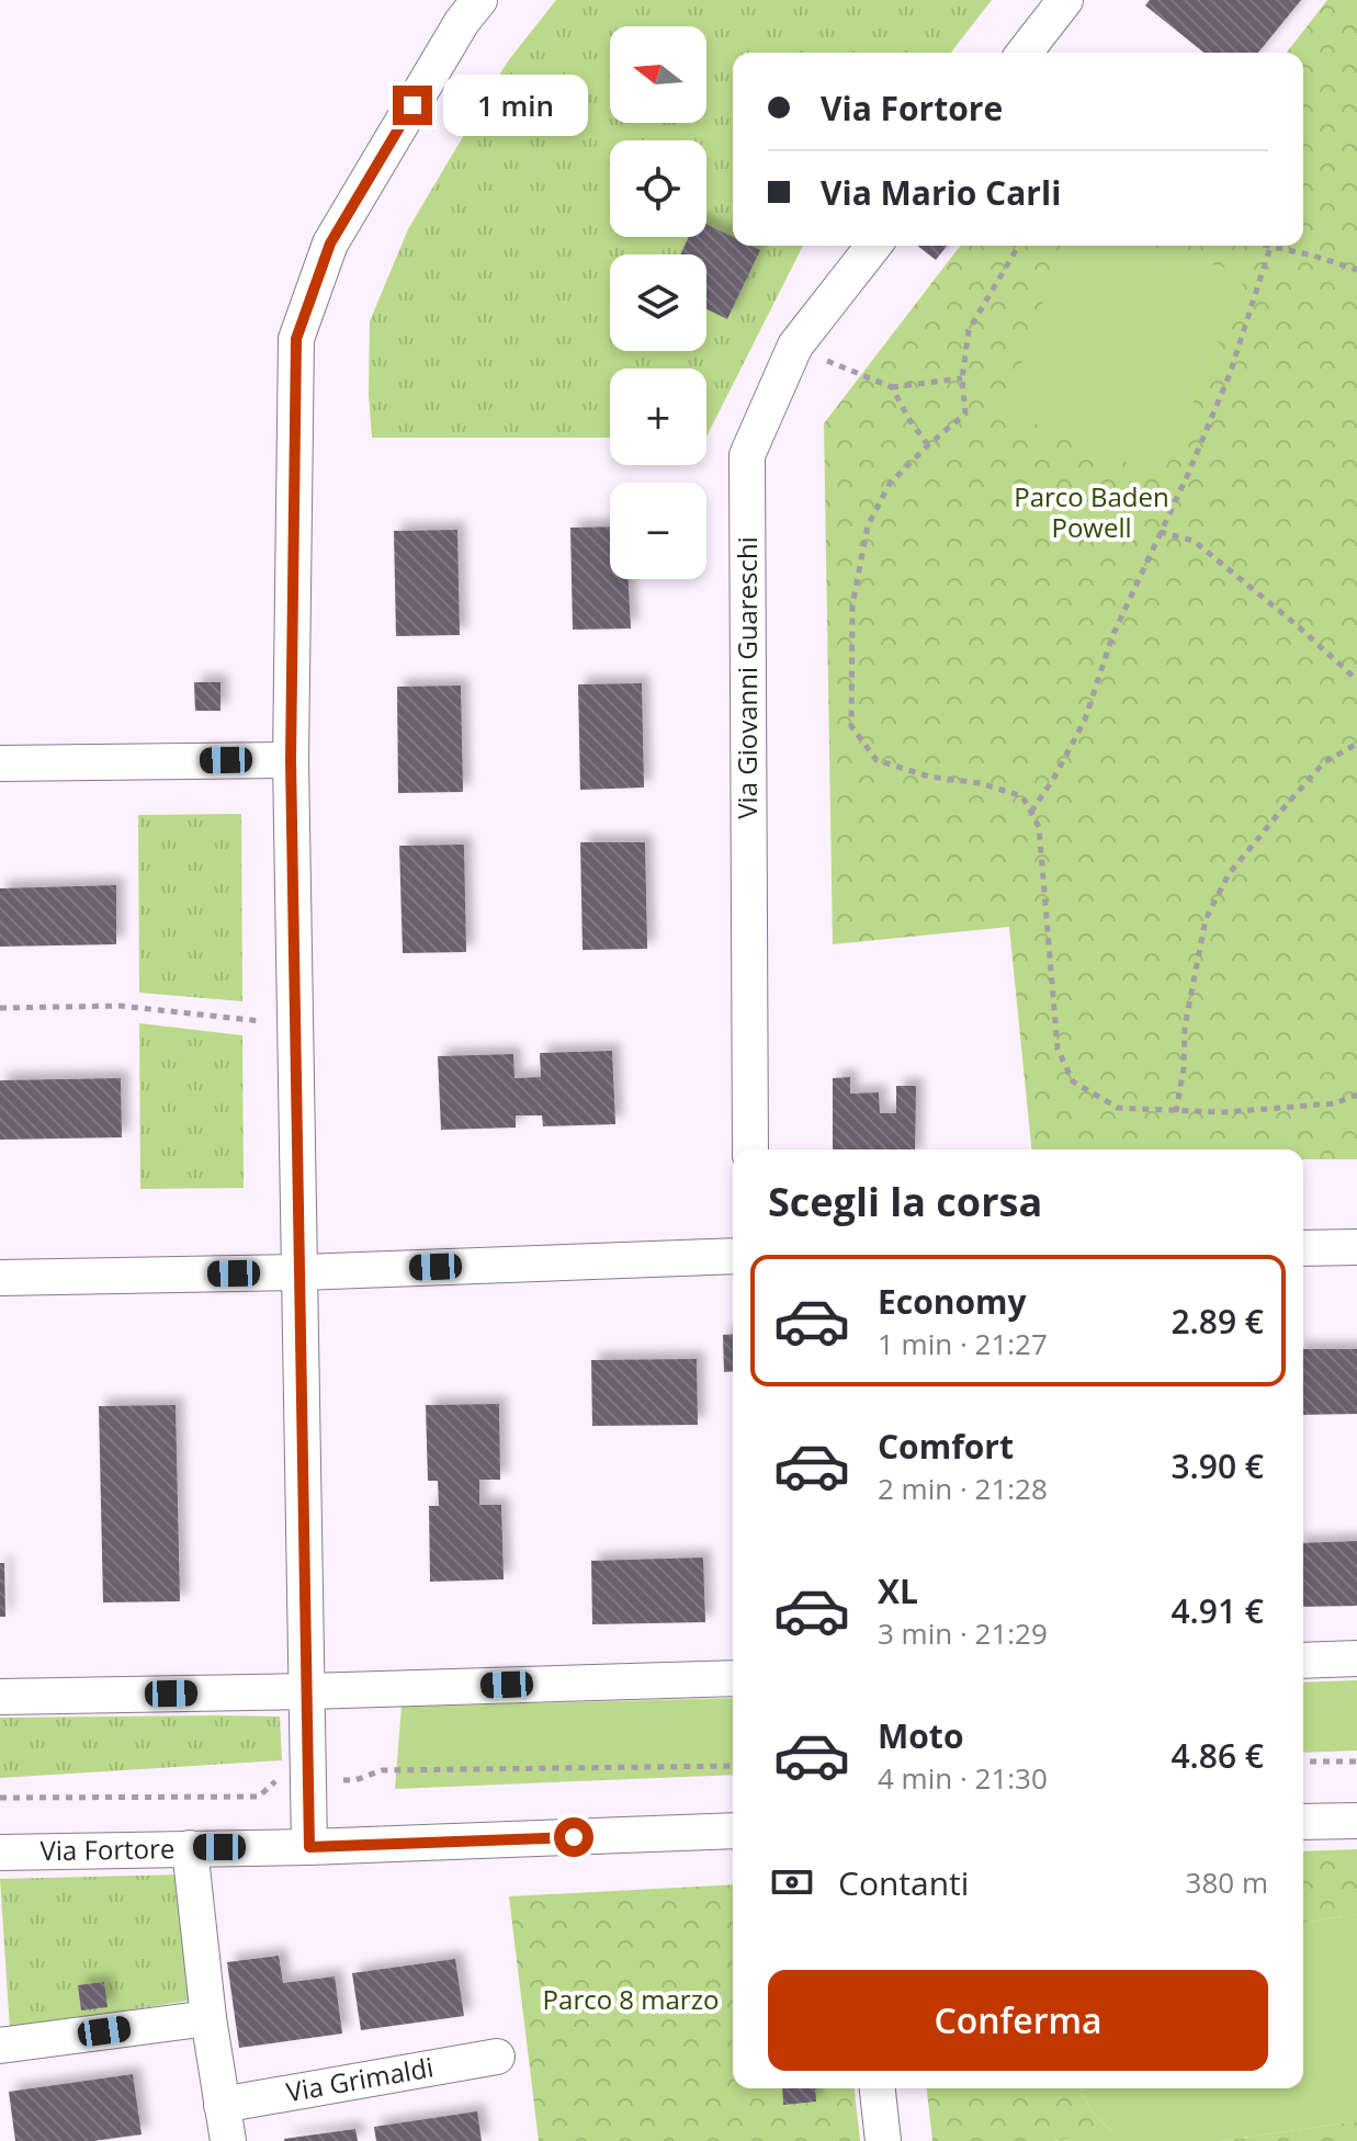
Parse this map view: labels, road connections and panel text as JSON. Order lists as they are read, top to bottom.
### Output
{
  "streets": {
    "street": ["Via Giovanni Guareschi", "Via Fortore", "Via Grimaldi"]
  },
  "parks": ["Parco Baden Powell", "Parco 8 marzo"],
  "north": "left",
  "page": {
    "map_buttons": ["+", "−"],
    "banner": ["Via Fortore", "Via Mario Carli"],
    "bubble": "1 min",
    "heading": "Scegli la corsa",
    "list": [
      {
        "name": "Economy",
        "note": "1 min · 21:27",
        "value": "2.89 €"
      },
      {
        "name": "Comfort",
        "note": "2 min · 21:28",
        "value": "3.90 €"
      },
      {
        "name": "XL",
        "note": "3 min · 21:29",
        "value": "4.91 €"
      },
      {
        "name": "Moto",
        "note": "4 min · 21:30",
        "value": "4.86 €"
      }
    ],
    "pay": ["Contanti", "380 m"],
    "buttons": "Conferma"
  }
}
